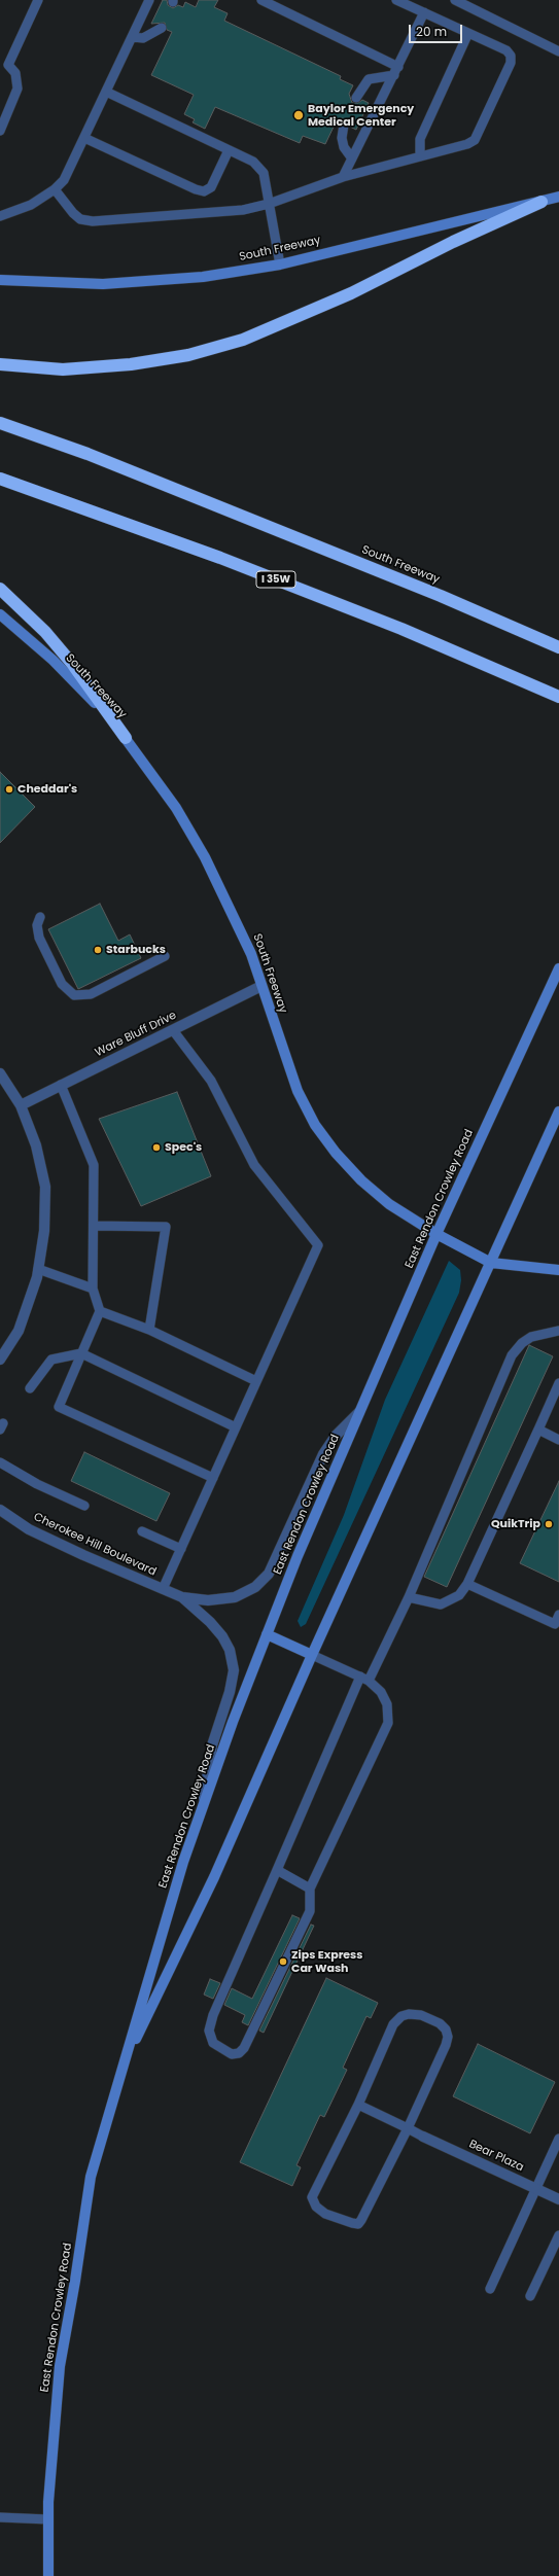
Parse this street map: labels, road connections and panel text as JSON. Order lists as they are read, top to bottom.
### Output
{
  "streets": {
    "highway": ["South Freeway", "I 35W"],
    "main road": ["East Rendon Crowley Road"],
    "street": ["Ware Bluff Drive", "Cherokee Hill Boulevard", "Bear Plaza"]
  },
  "crossings": [
    ["South Freeway", "Ware Bluff Drive"],
    ["South Freeway", "East Rendon Crowley Road"],
    ["East Rendon Crowley Road", "Cherokee Hill Boulevard"]
  ],
  "places": [
    "Baylor Emergency Medical Center",
    "Cheddar's",
    "Starbucks",
    "Spec's",
    "QuikTrip",
    "Zips Express Car Wash"
  ],
  "scale_bar": "20 m"
}
